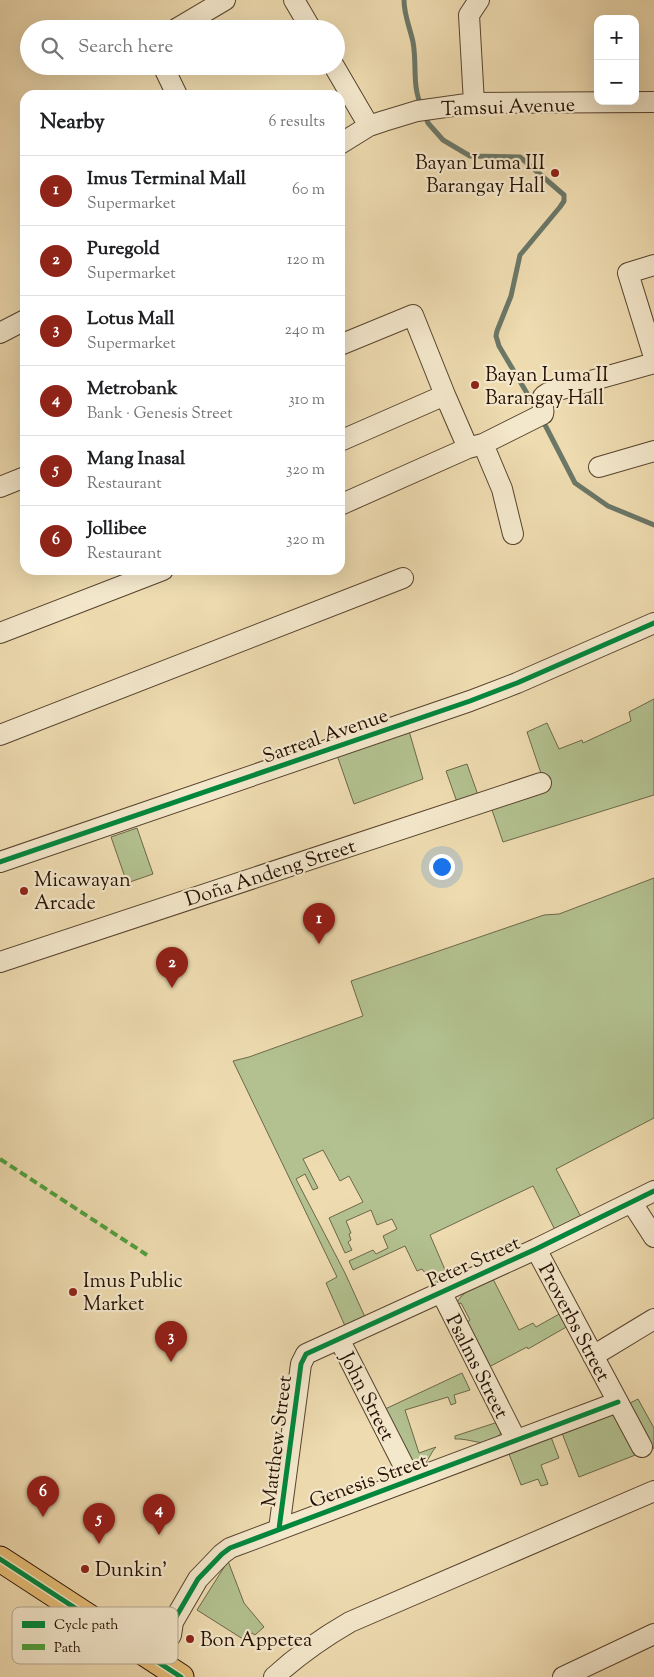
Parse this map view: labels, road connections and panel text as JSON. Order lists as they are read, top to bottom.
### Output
{
  "streets": {
    "street": [
      "Tamsui Avenue",
      "Sarreal Avenue",
      "Doña Andeng Street",
      "Peter Street",
      "Proverbs Street",
      "Psalms Street",
      "John Street",
      "Matthew Street",
      "Genesis Street"
    ]
  },
  "crossings": [
    ["Peter Street", "Proverbs Street"],
    ["Peter Street", "Psalms Street"],
    ["Peter Street", "John Street"],
    ["Peter Street", "Matthew Street"],
    ["Proverbs Street", "Genesis Street"],
    ["Psalms Street", "Genesis Street"],
    ["John Street", "Genesis Street"],
    ["Matthew Street", "Genesis Street"]
  ],
  "places": [
    "Bayan Luma III Barangay Hall",
    "Bayan Luma II Barangay Hall",
    "Micawayan Arcade",
    "Imus Public Market",
    "Dunkin'",
    "Bon Appetea"
  ],
  "legend": ["Cycle path", "Path"],
  "page": {
    "map_buttons": ["+", "−"],
    "search": "Search here",
    "heading": ["Nearby", "6 results"],
    "list": [
      {
        "mark": "1",
        "name": "Imus Terminal Mall",
        "note": "Supermarket",
        "value": "60 m"
      },
      {
        "mark": "2",
        "name": "Puregold",
        "note": "Supermarket",
        "value": "120 m"
      },
      {
        "mark": "3",
        "name": "Lotus Mall",
        "note": "Supermarket",
        "value": "240 m"
      },
      {
        "mark": "4",
        "name": "Metrobank",
        "note": "Bank · Genesis Street",
        "value": "310 m"
      },
      {
        "mark": "5",
        "name": "Mang Inasal",
        "note": "Restaurant",
        "value": "320 m"
      },
      {
        "mark": "6",
        "name": "Jollibee",
        "note": "Restaurant",
        "value": "320 m"
      }
    ],
    "pins": [
      "1",
      "2",
      "3",
      "6",
      "4",
      "5"
    ]
  }
}
